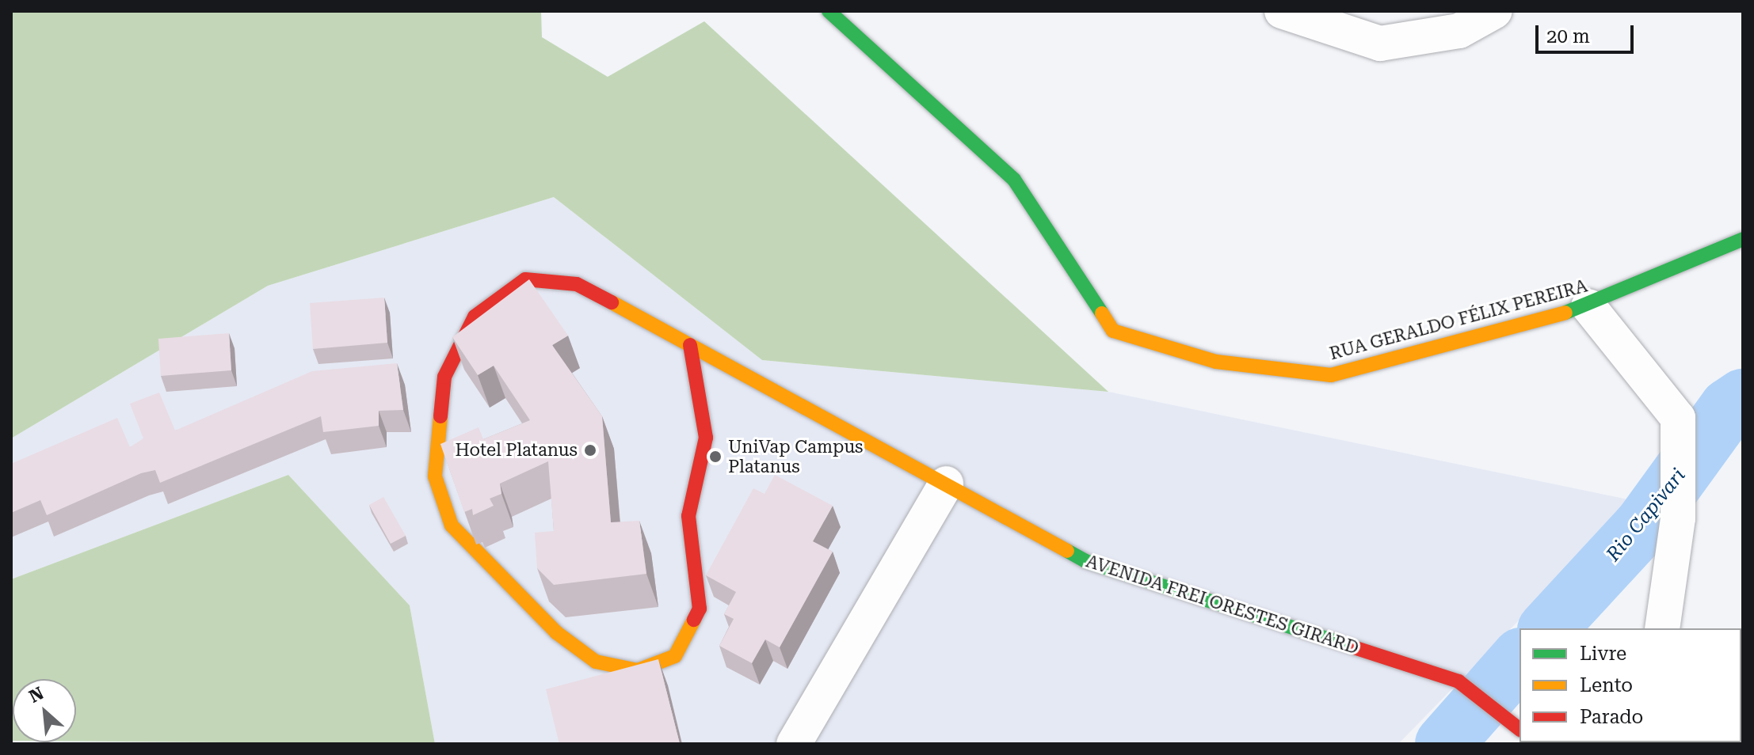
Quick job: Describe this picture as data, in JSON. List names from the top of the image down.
{
  "streets": {
    "street": ["RUA GERALDO FÉLIX PEREIRA", "AVENIDA FREI ORESTES GIRARD"]
  },
  "water": ["Rio Capivari"],
  "places": ["Hotel Platanus", "UniVap Campus Platanus"],
  "legend": ["Livre", "Lento", "Parado"],
  "scale_bar": "20 m",
  "north": "top left"
}
